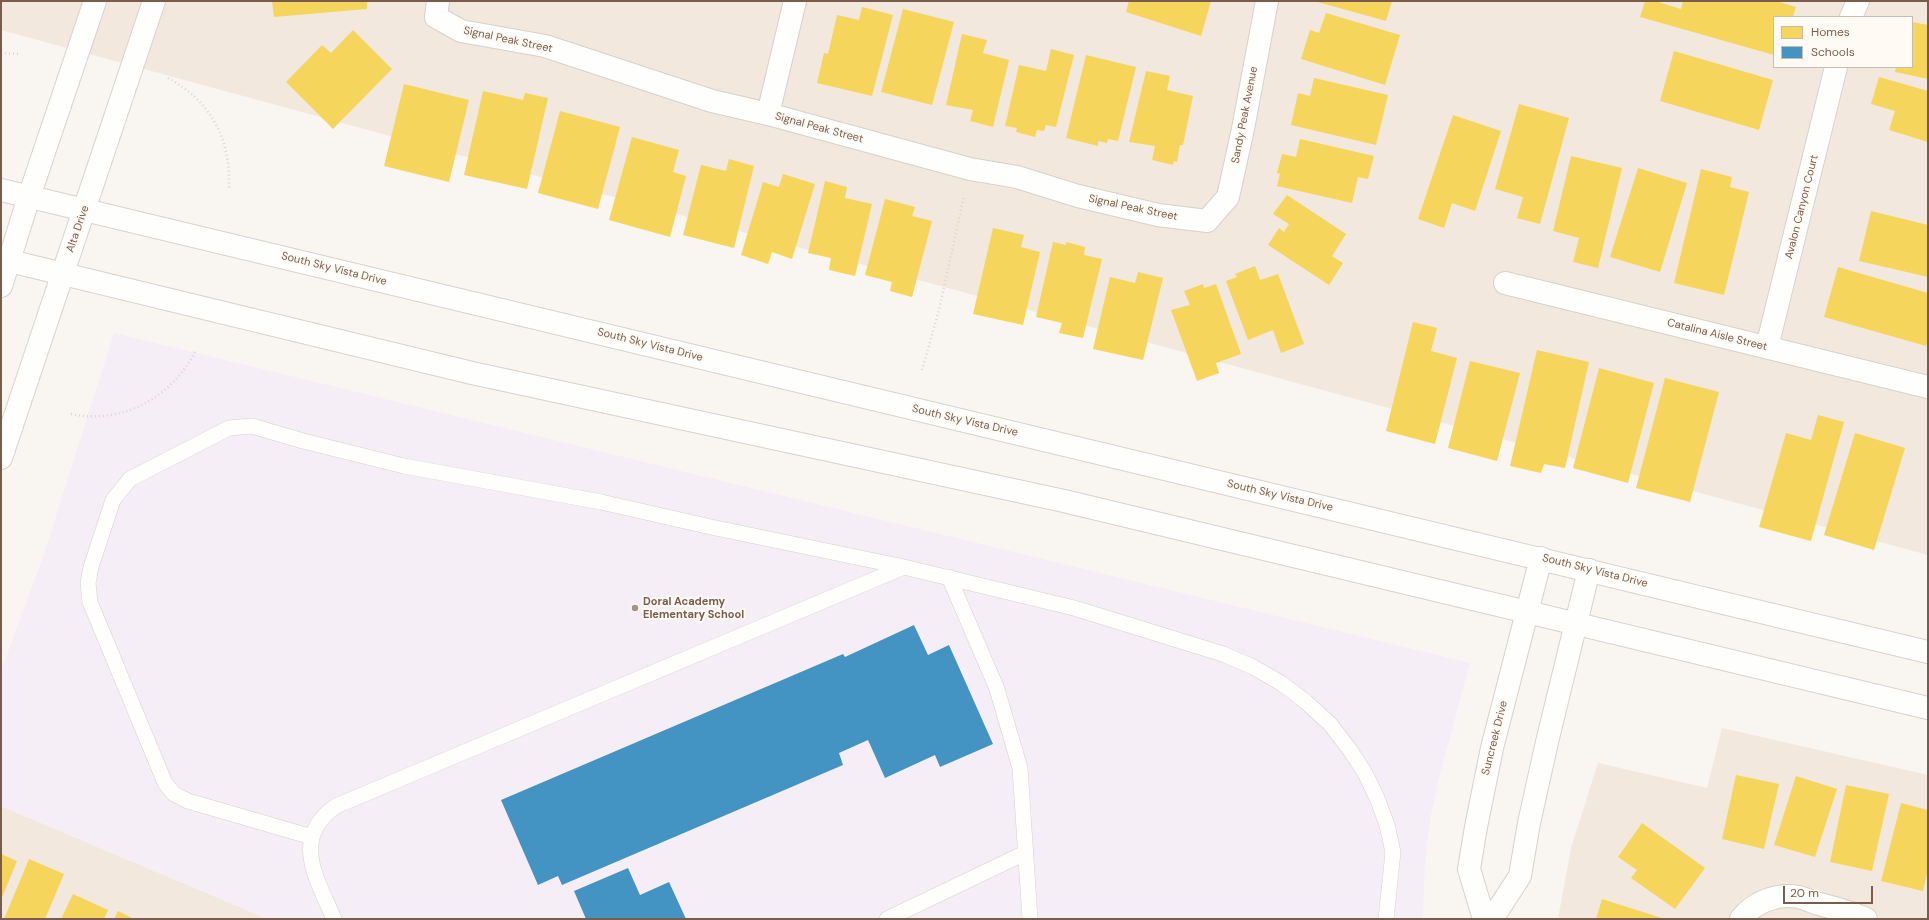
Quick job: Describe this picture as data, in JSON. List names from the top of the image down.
{
  "streets": {
    "main road": [
      "Signal Peak Street",
      "Sandy Peak Avenue",
      "Avalon Canyon Court",
      "Alta Drive",
      "South Sky Vista Drive",
      "Catalina Aisle Street",
      "Suncreek Drive"
    ]
  },
  "crossings": [
    ["Signal Peak Street", "Sandy Peak Avenue"],
    ["Avalon Canyon Court", "Catalina Aisle Street"],
    ["Alta Drive", "South Sky Vista Drive"],
    ["South Sky Vista Drive", "Suncreek Drive"]
  ],
  "places": ["Doral Academy Elementary School"],
  "legend": ["Homes", "Schools"],
  "scale_bar": "20 m"
}
